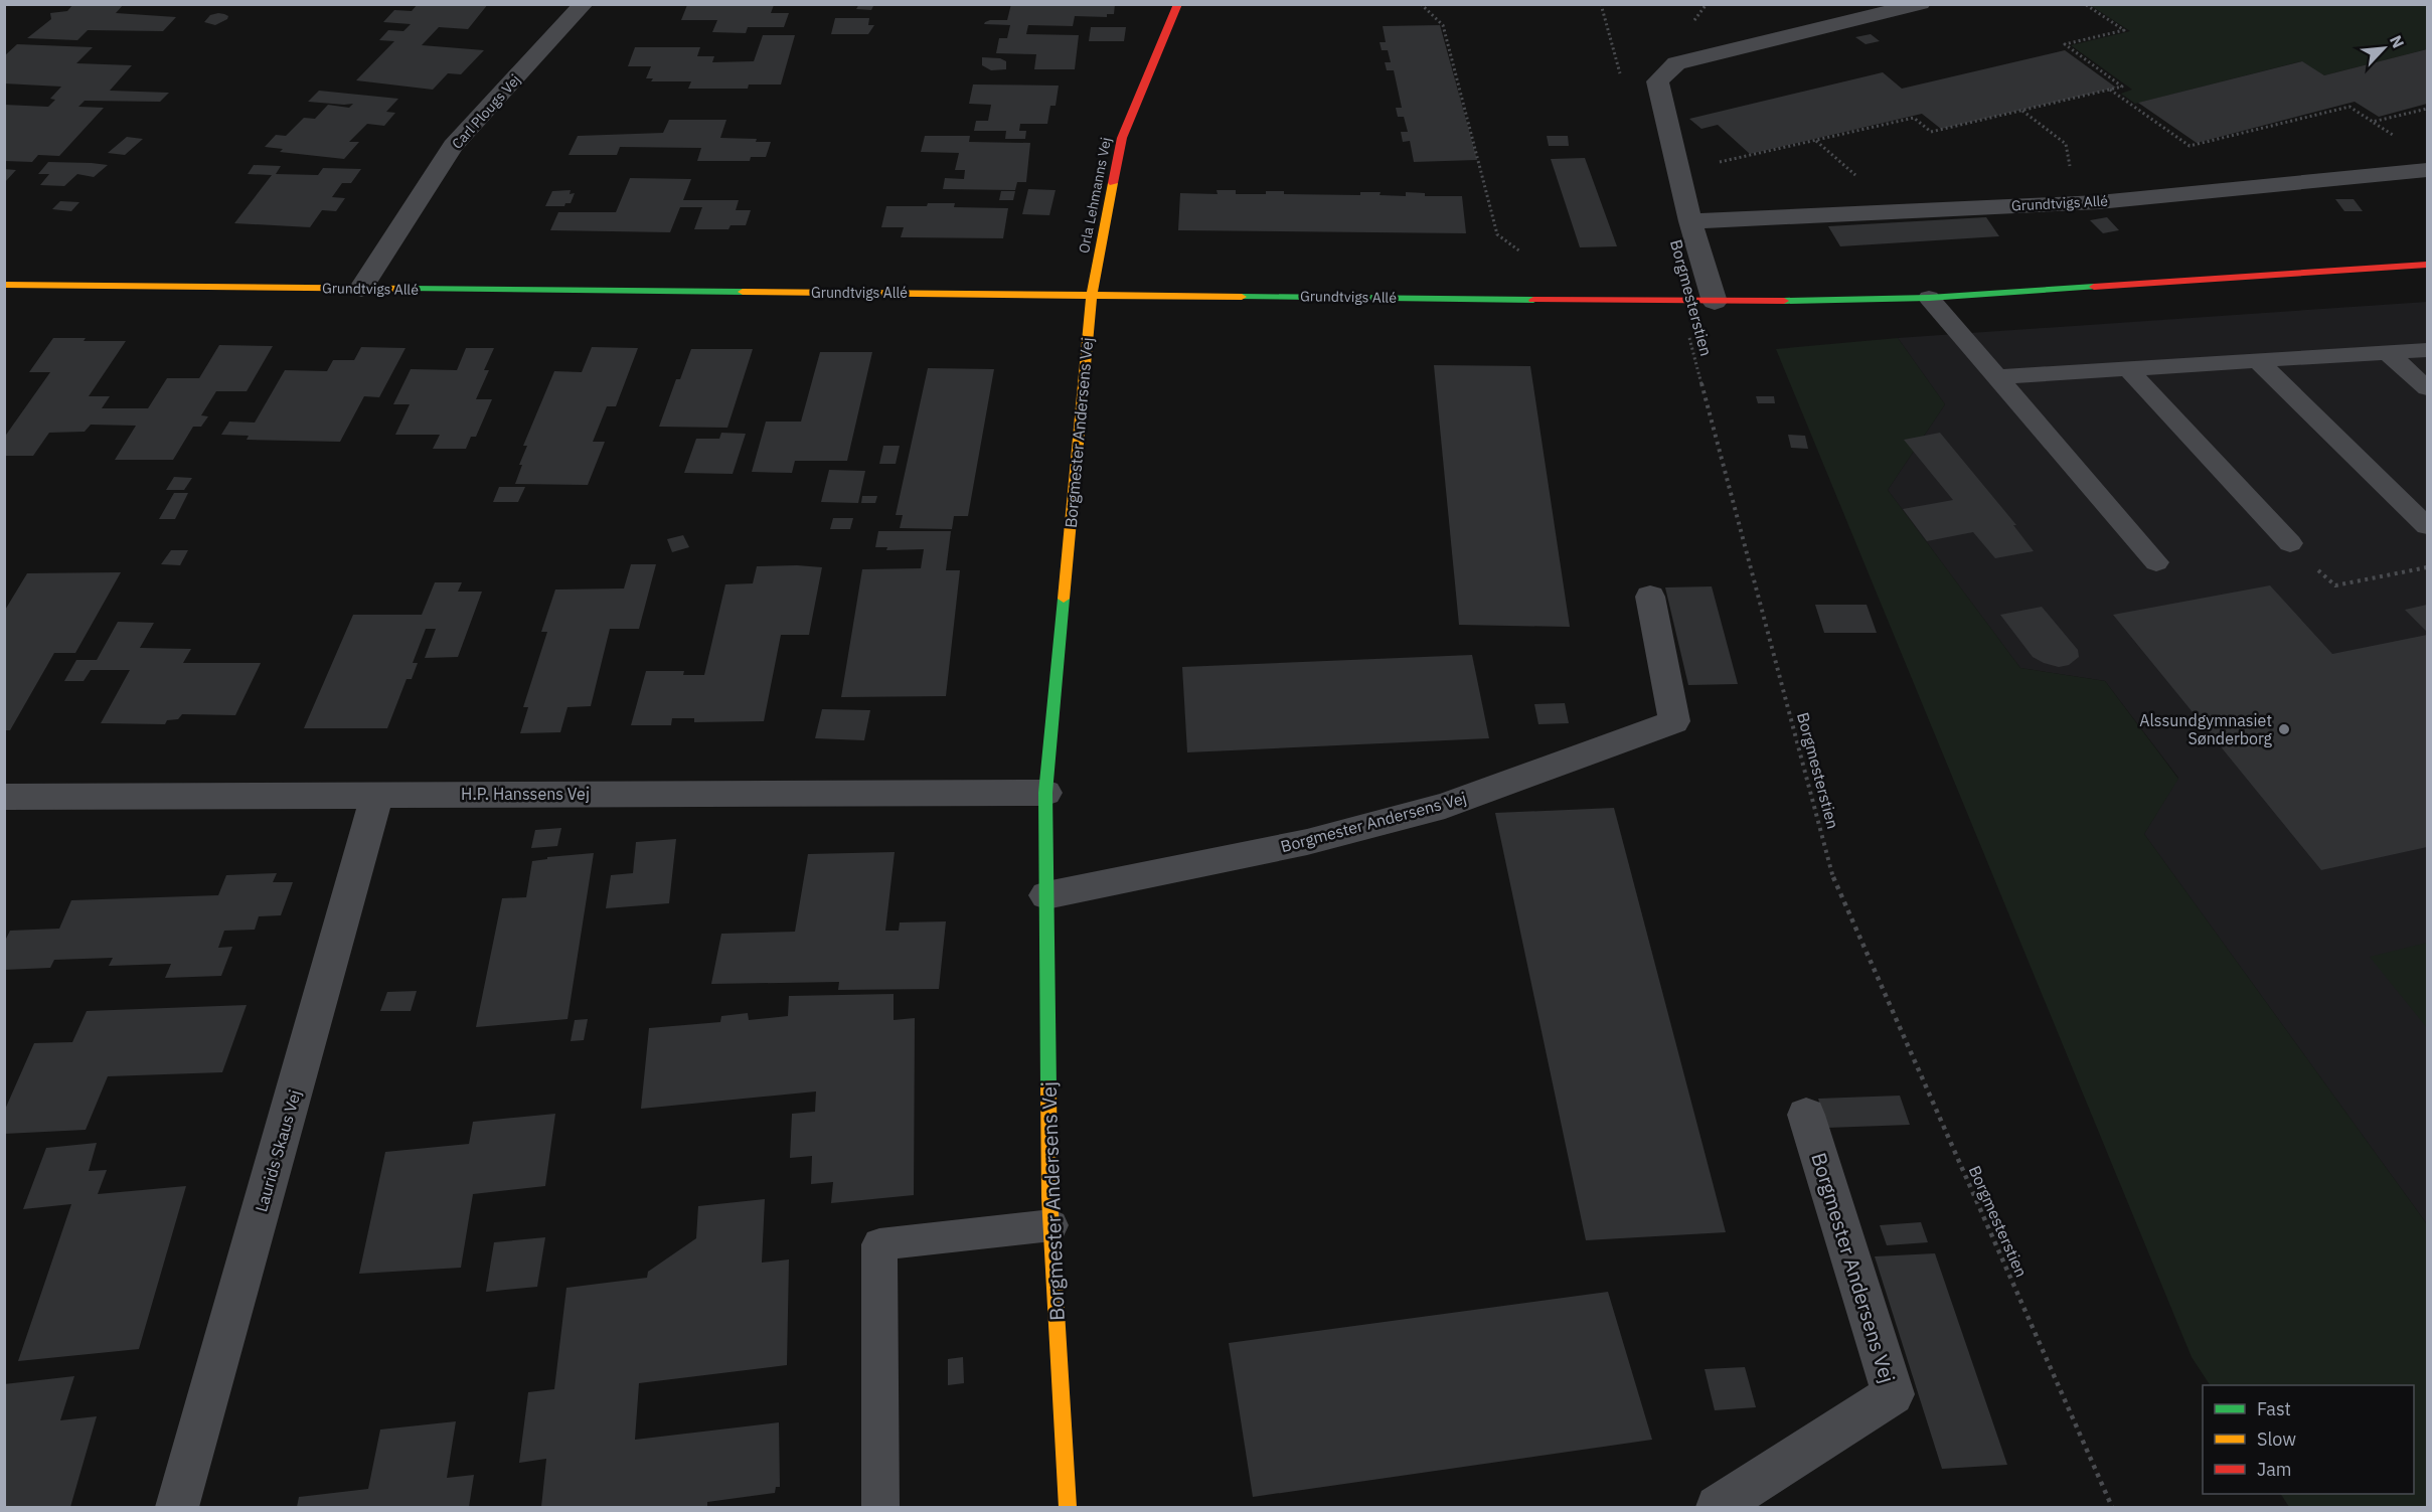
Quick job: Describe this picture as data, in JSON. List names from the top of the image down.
{
  "streets": {
    "street": [
      "Carl Plougs Vej",
      "Orla Lehmanns Vej",
      "Grundtvigs Allé",
      "Borgmester Andersens Vej",
      "H.P. Hanssens Vej",
      "Laurids Skaus Vej"
    ],
    "path": ["Borgmesterstien"]
  },
  "crossings": [
    ["Carl Plougs Vej", "Grundtvigs Allé"],
    ["Orla Lehmanns Vej", "Grundtvigs Allé"],
    ["Orla Lehmanns Vej", "Borgmester Andersens Vej"],
    ["Grundtvigs Allé", "Borgmesterstien"],
    ["Grundtvigs Allé", "Borgmester Andersens Vej"],
    ["Borgmester Andersens Vej", "H.P. Hanssens Vej"],
    ["H.P. Hanssens Vej", "Laurids Skaus Vej"]
  ],
  "places": ["Alssundgymnasiet Sønderborg"],
  "legend": ["Fast", "Slow", "Jam"],
  "north": "top right"
}
